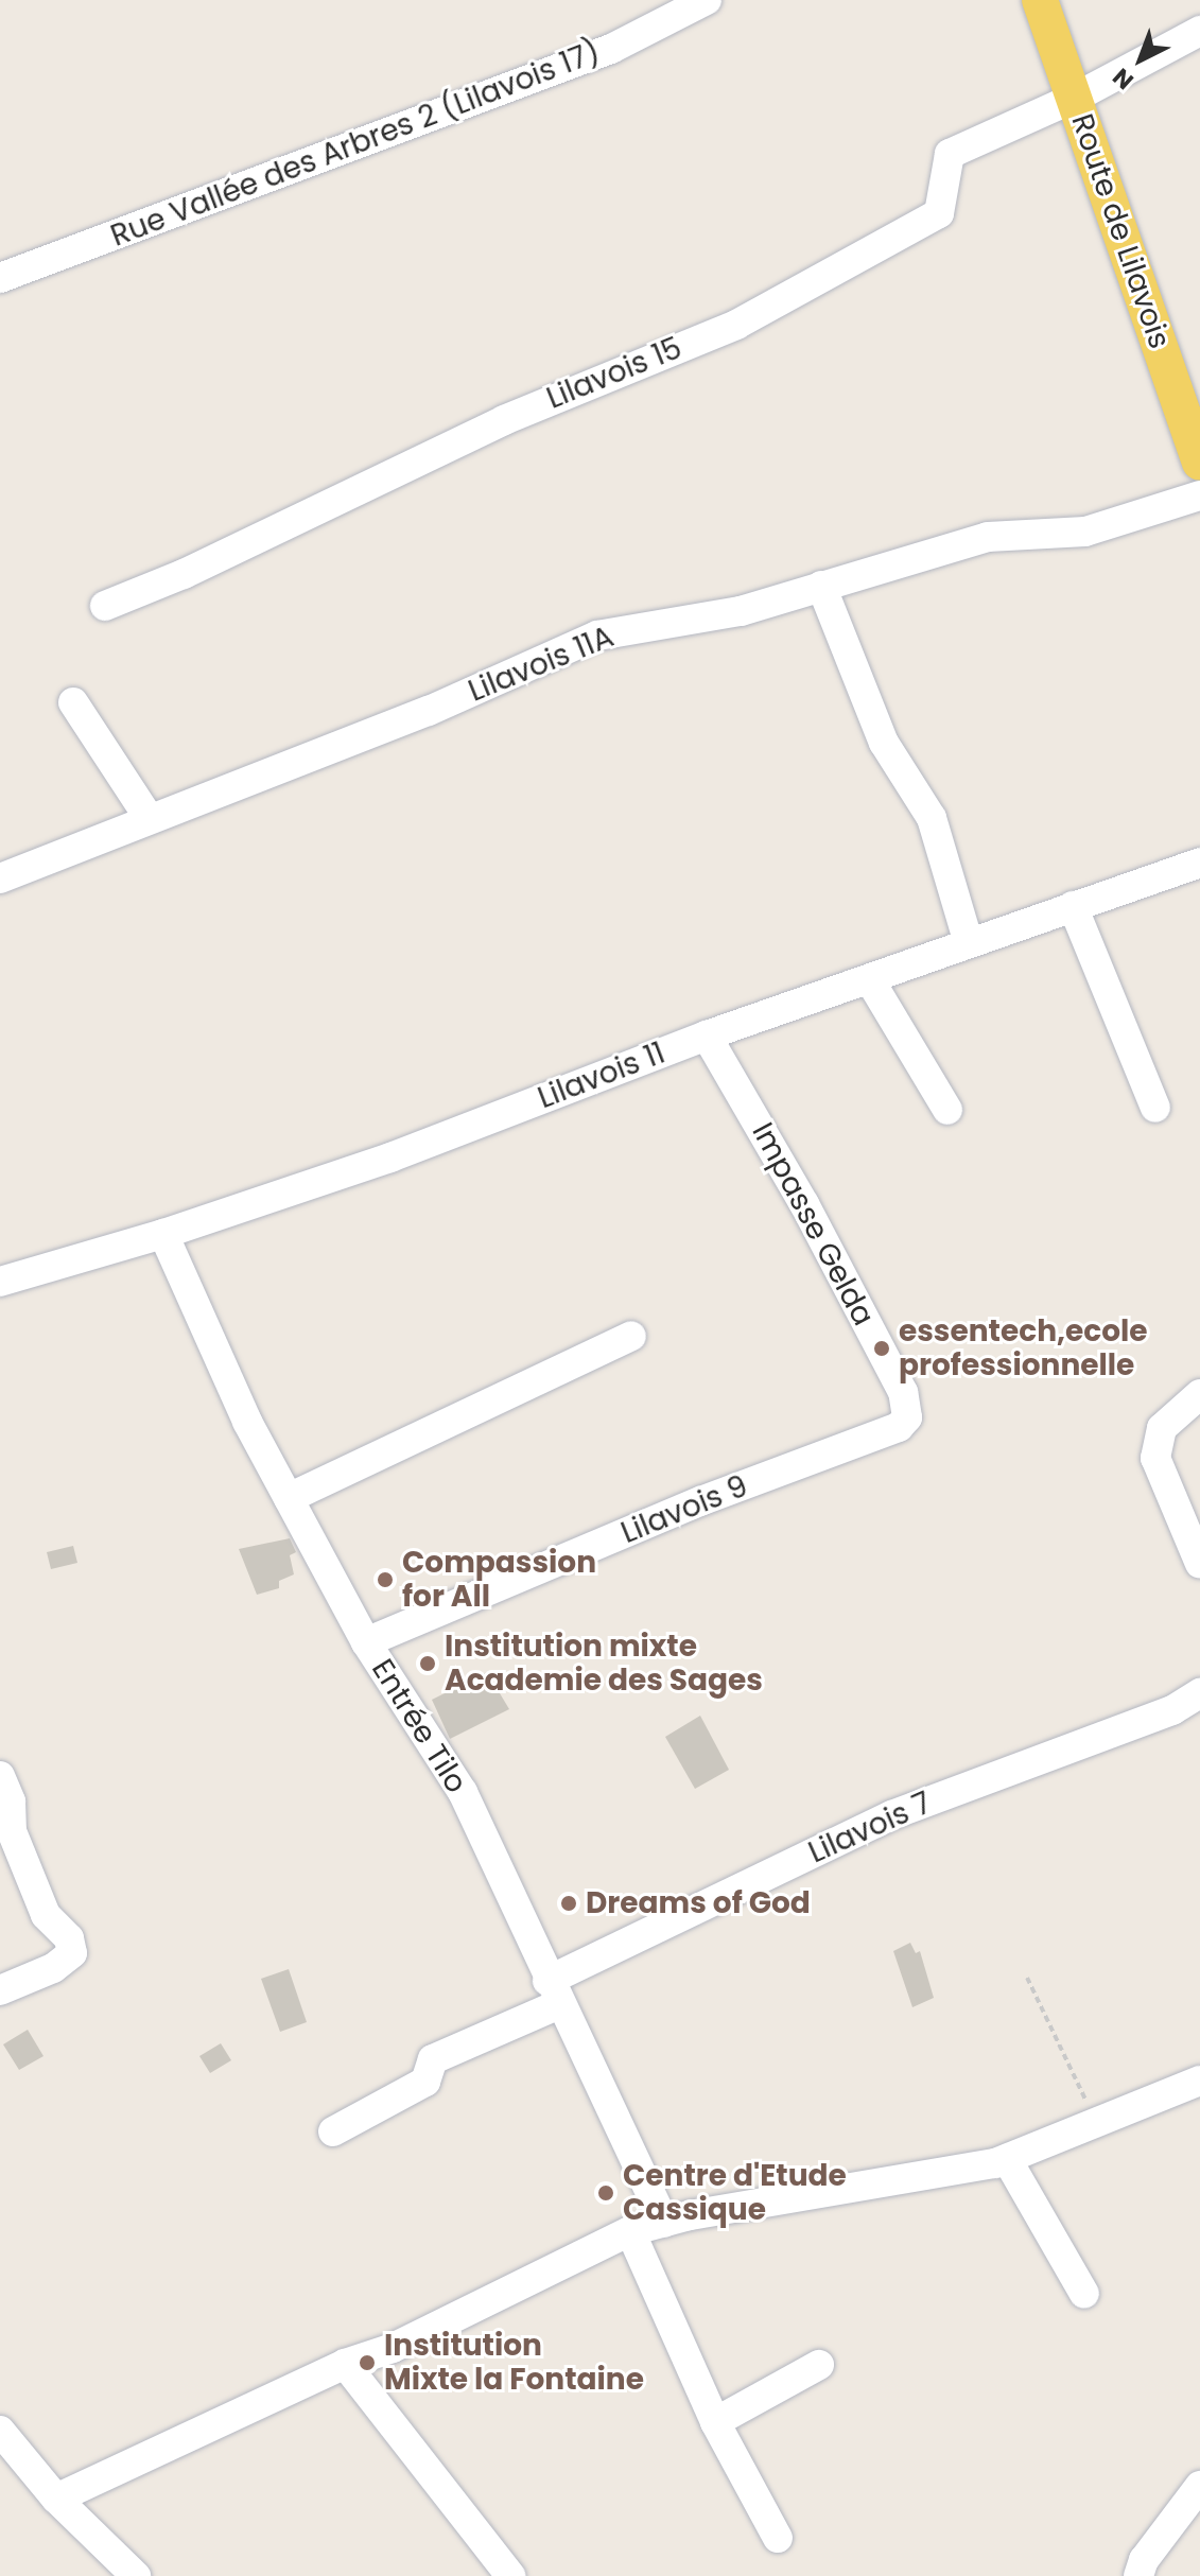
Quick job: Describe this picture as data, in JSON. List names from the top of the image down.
{
  "streets": {
    "main road": ["Route de Lilavois"],
    "street": [
      "Rue Vallée des Arbres 2 (Lilavois 17)",
      "Lilavois 15",
      "Lilavois 11A",
      "Lilavois 11",
      "Impasse Gelda",
      "Lilavois 9",
      "Entrée Tilo",
      "Lilavois 7"
    ]
  },
  "crossings": [
    ["Route de Lilavois", "Lilavois 15"],
    ["Lilavois 11", "Impasse Gelda"],
    ["Lilavois 11", "Entrée Tilo"],
    ["Impasse Gelda", "Lilavois 9"],
    ["Lilavois 9", "Entrée Tilo"],
    ["Entrée Tilo", "Lilavois 7"]
  ],
  "places": [
    "essentech,ecole professionnelle",
    "Compassion for All",
    "Institution mixte Academie des Sages",
    "Dreams of God",
    "Centre d'Etude Cassique",
    "Institution Mixte la Fontaine"
  ],
  "north": "bottom left"
}
